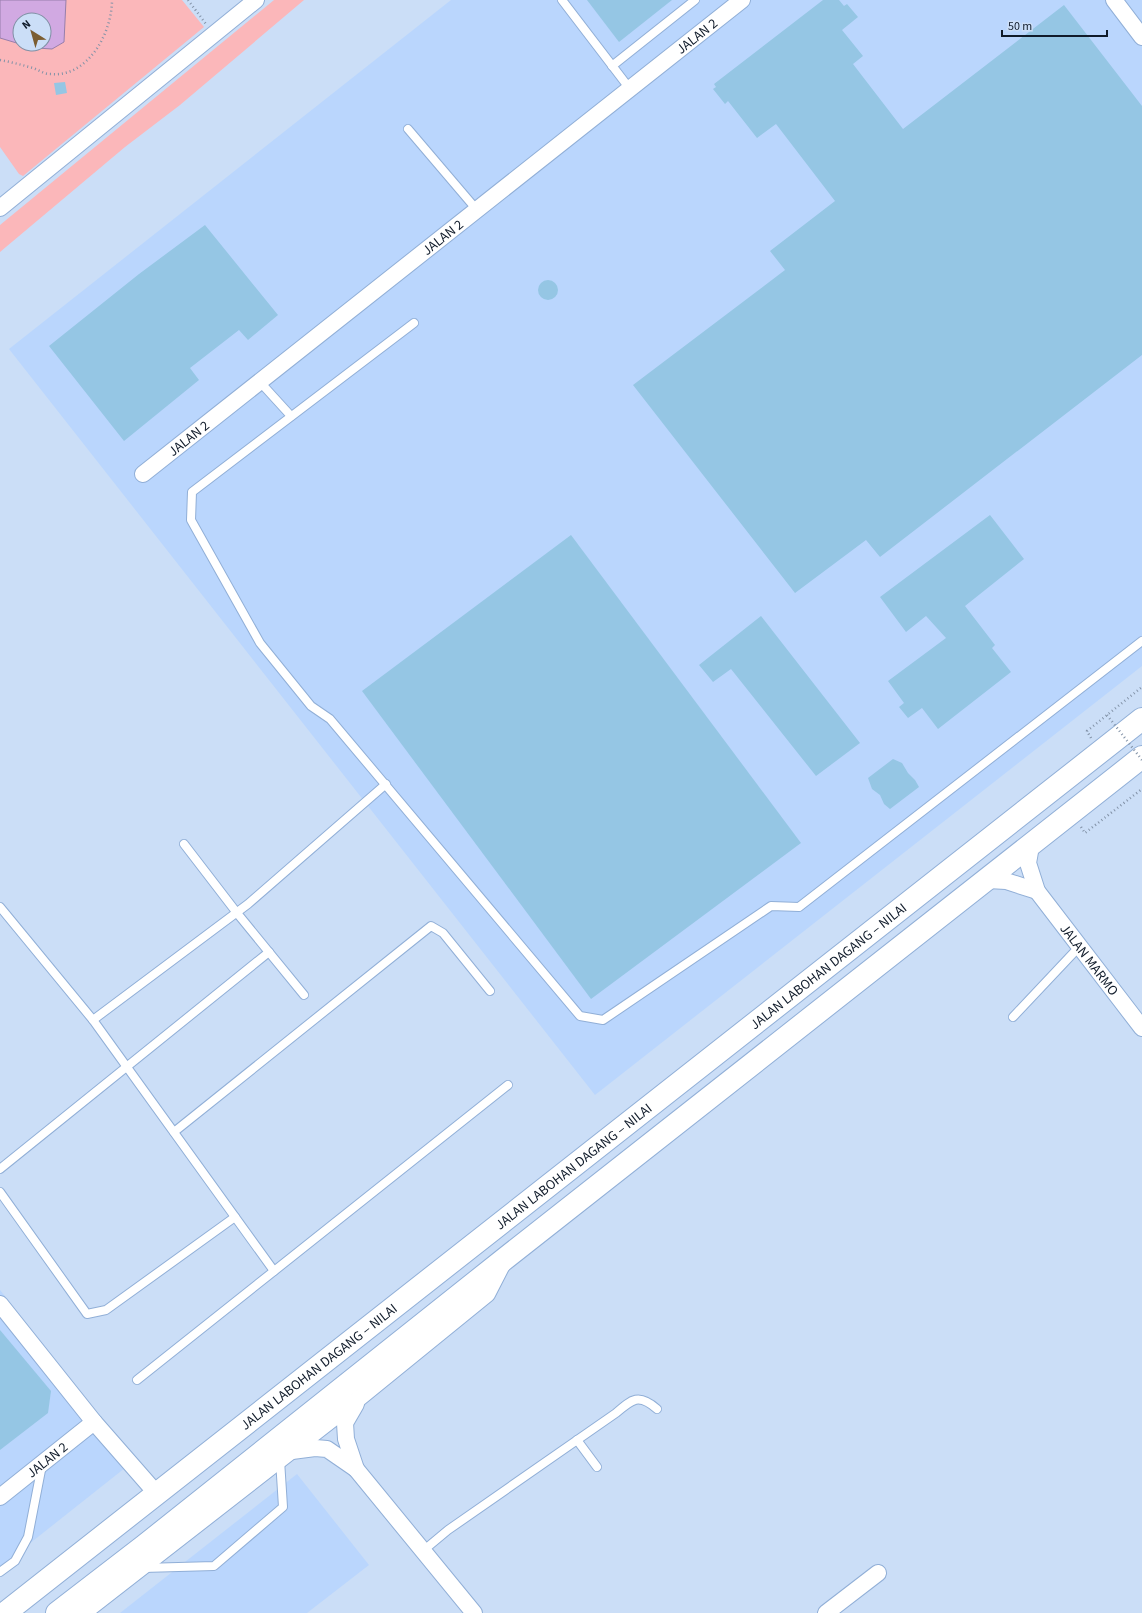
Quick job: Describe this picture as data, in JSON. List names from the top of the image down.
{
  "streets": {
    "main road": ["JALAN LABOHAN DAGANG ‒ NILAI"],
    "street": ["JALAN 2", "JALAN MARMO"]
  },
  "scale_bar": "50 m",
  "north": "top left"
}
